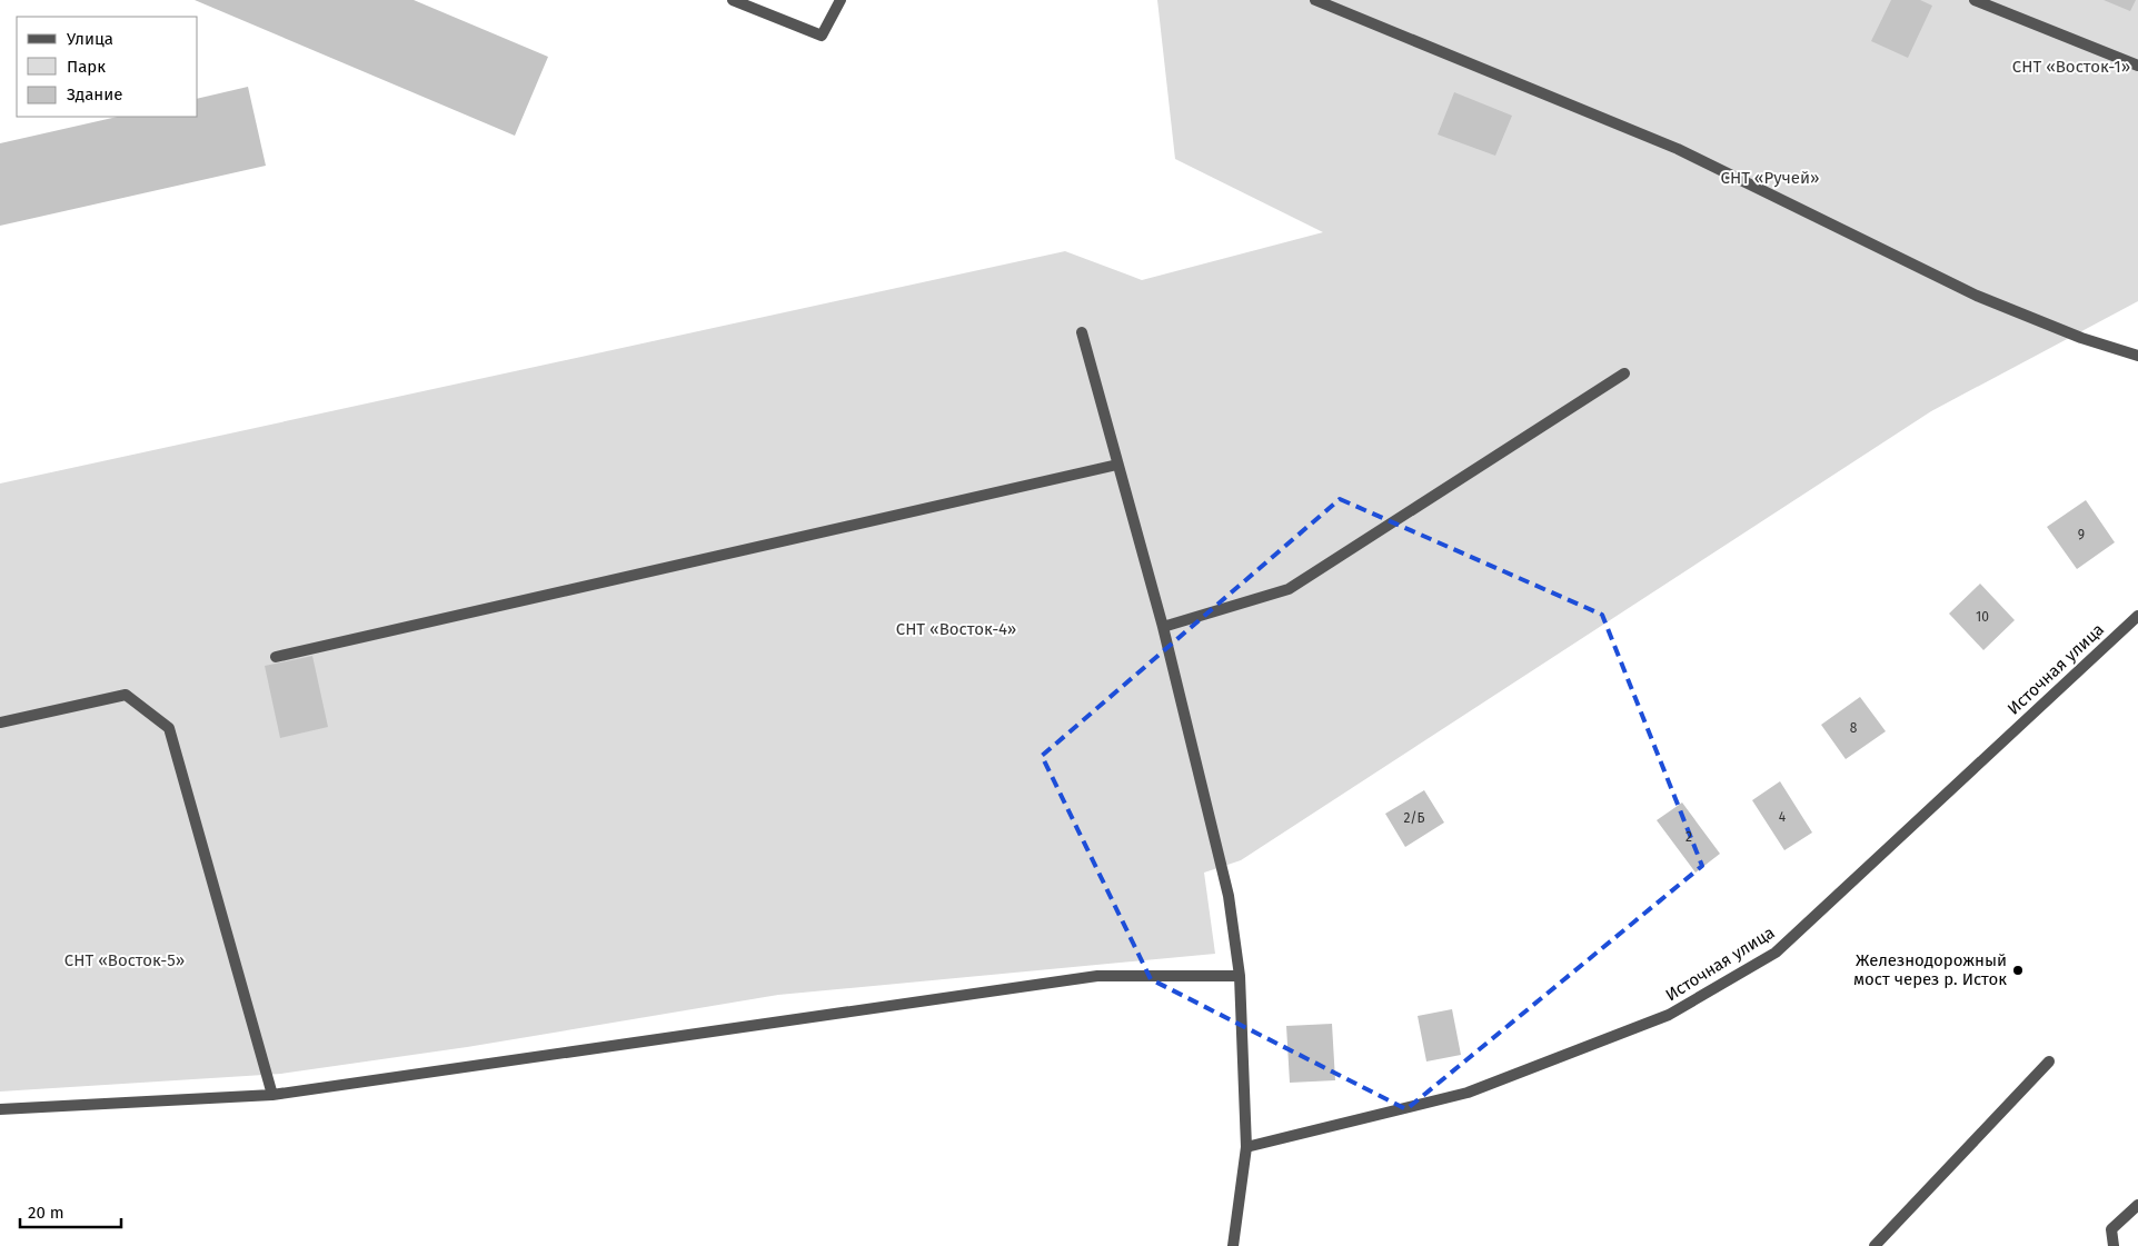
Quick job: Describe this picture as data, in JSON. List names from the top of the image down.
{
  "streets": {
    "street": ["Источная улица"]
  },
  "parks": [
    "СНТ «Восток-1»",
    "СНТ «Ручей»",
    "СНТ «Восток-4»",
    "СНТ «Восток-5»"
  ],
  "places": ["Железнодорожный мост через р. Исток"],
  "house_numbers": [
    "9",
    "10",
    "8",
    "4",
    "2/Б",
    "2"
  ],
  "legend": ["Улица", "Парк", "Здание"],
  "scale_bar": "20 m"
}
